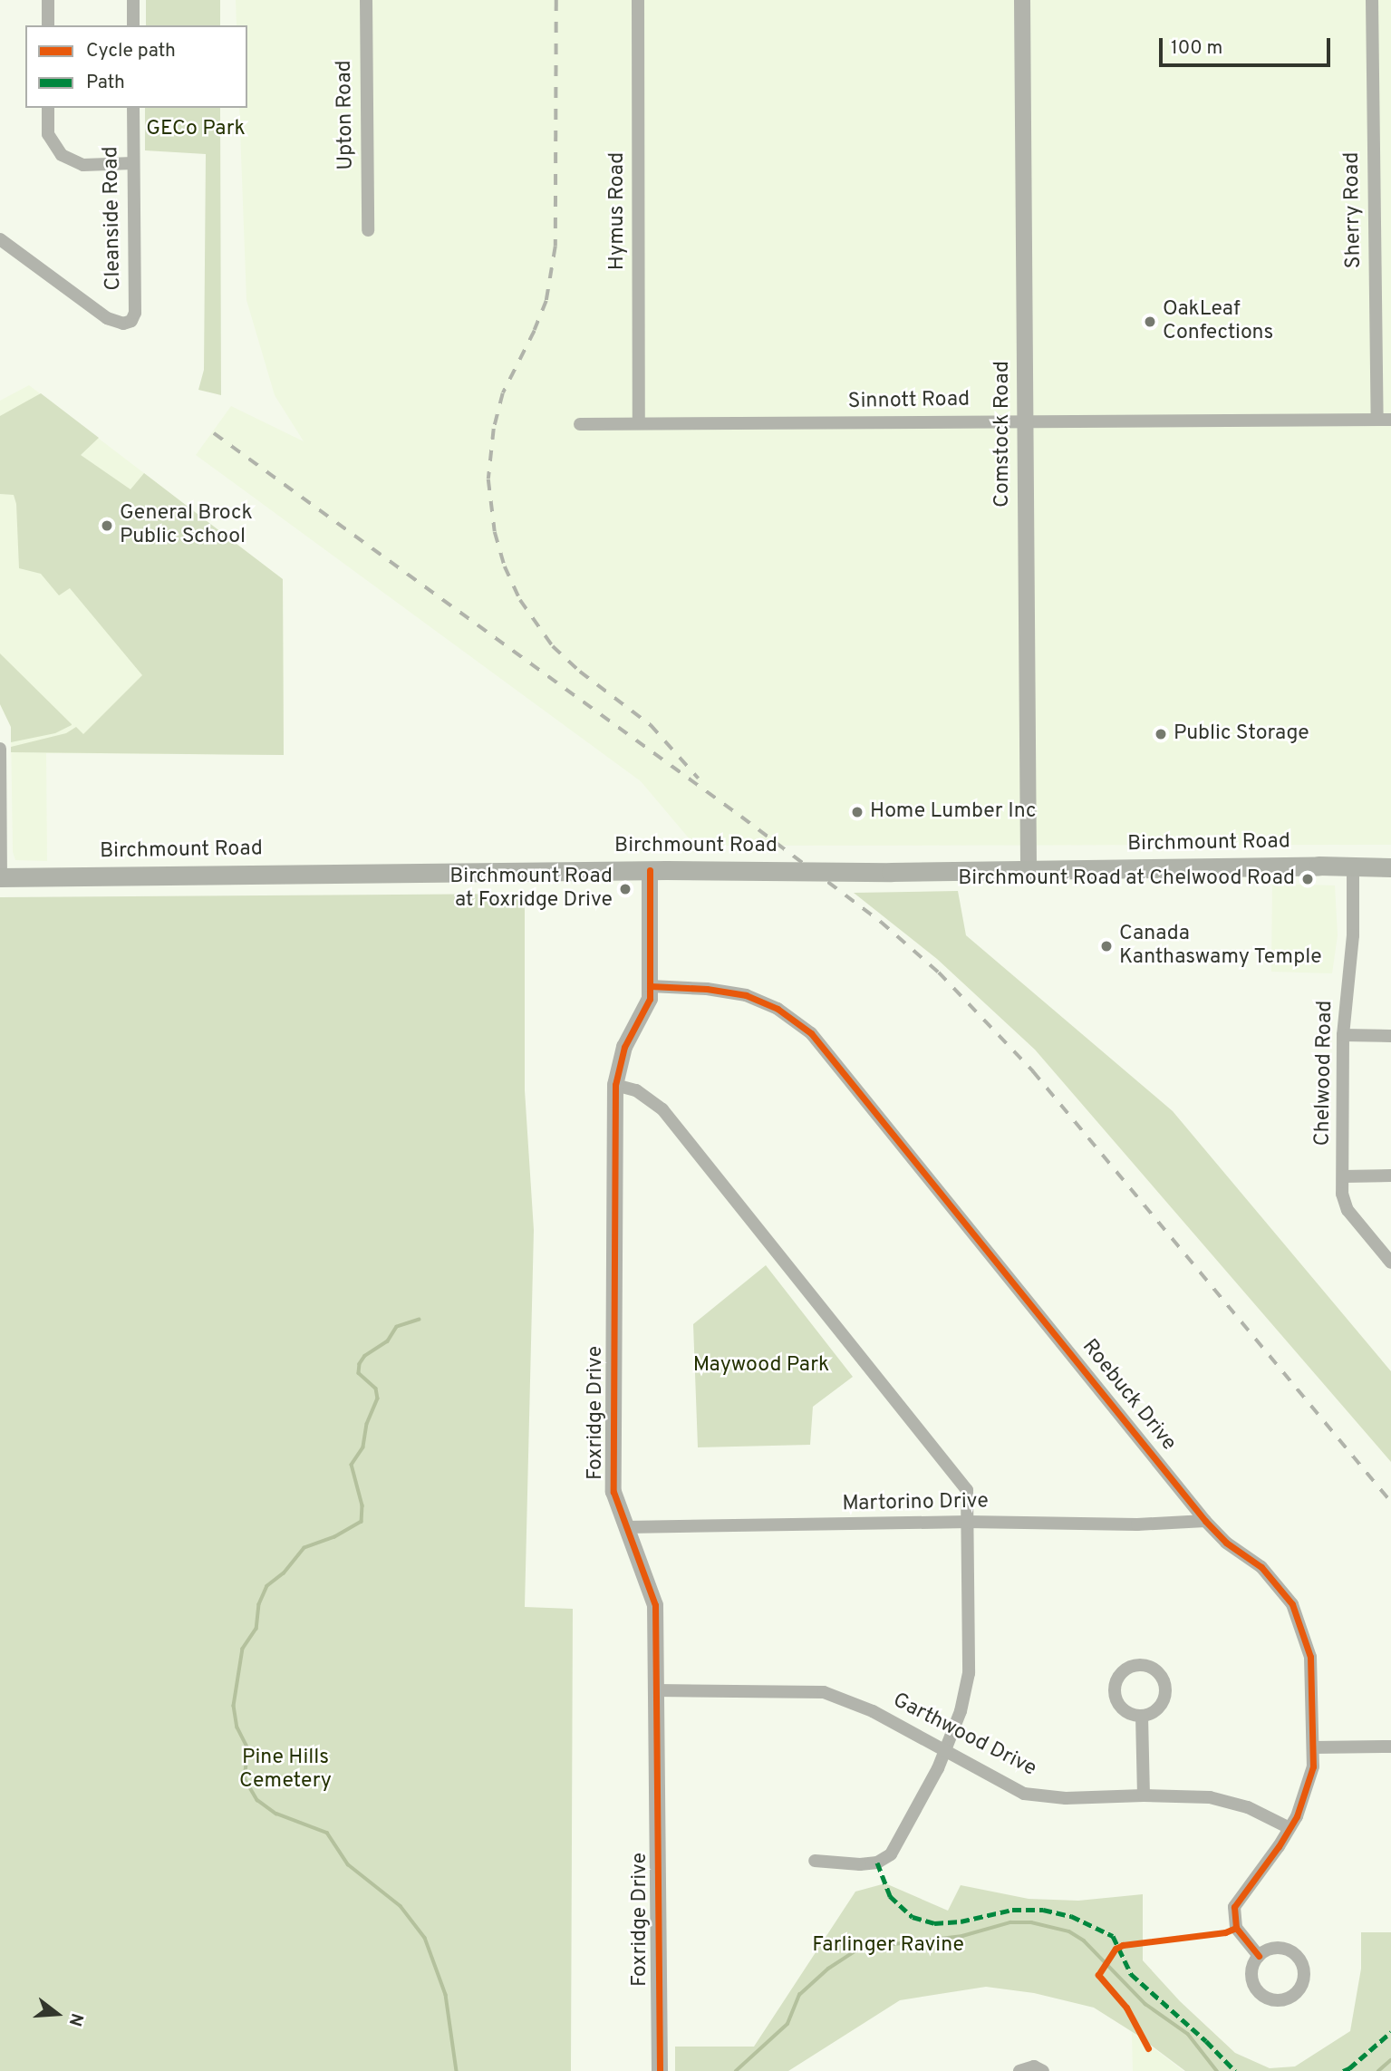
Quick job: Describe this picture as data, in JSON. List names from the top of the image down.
{
  "streets": {
    "main road": ["Birchmount Road"],
    "street": [
      "Upton Road",
      "Sherry Road",
      "Hymus Road",
      "Cleanside Road",
      "Sinnott Road",
      "Comstock Road",
      "Chelwood Road",
      "Roebuck Drive",
      "Foxridge Drive",
      "Martorino Drive",
      "Garthwood Drive"
    ]
  },
  "crossings": [
    ["Sherry Road", "Sinnott Road"],
    ["Hymus Road", "Sinnott Road"],
    ["Sinnott Road", "Comstock Road"],
    ["Comstock Road", "Birchmount Road"],
    ["Birchmount Road", "Chelwood Road"],
    ["Birchmount Road", "Foxridge Drive"],
    ["Roebuck Drive", "Foxridge Drive"],
    ["Roebuck Drive", "Martorino Drive"],
    ["Roebuck Drive", "Garthwood Drive"],
    ["Foxridge Drive", "Martorino Drive"],
    ["Foxridge Drive", "Garthwood Drive"]
  ],
  "parks": [
    "GECo Park",
    "Maywood Park",
    "Pine Hills Cemetery",
    "Farlinger Ravine"
  ],
  "places": [
    "OakLeaf Confections",
    "General Brock Public School",
    "Public Storage",
    "Home Lumber Inc",
    "Birchmount Road at Chelwood Road",
    "Birchmount Road at Foxridge Drive",
    "Canada Kanthaswamy Temple"
  ],
  "legend": ["Cycle path", "Path"],
  "scale_bar": "100 m",
  "north": "right"
}
